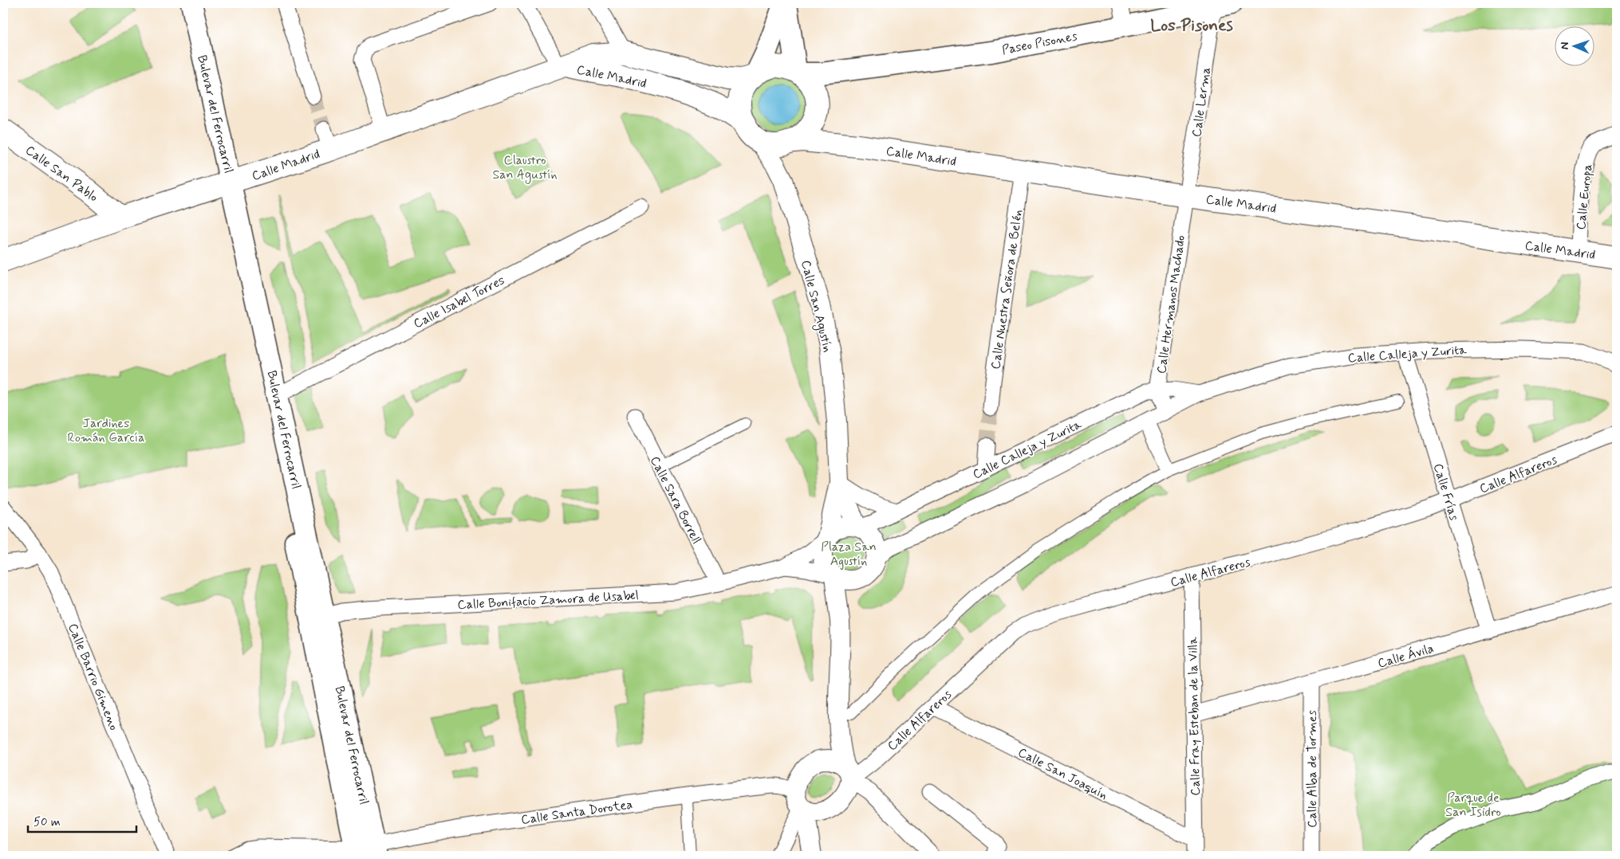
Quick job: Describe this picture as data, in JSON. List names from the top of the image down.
{
  "streets": {
    "main road": [
      "Paseo Pisones",
      "Calle Madrid",
      "Bulevar del Ferrocarril",
      "Calle San Pablo"
    ],
    "street": [
      "Calle Lerma",
      "Calle Europa",
      "Calle Nuestra Señora de Belén",
      "Calle Isabel Torres",
      "Calle Hermanos Machado",
      "Calle San Agustín",
      "Calle Calleja y Zurita",
      "Calle Alfareros",
      "Calle Frías",
      "Calle Sara Borrell",
      "Calle Bonifacio Zamora de Usabel",
      "Calle Ávila",
      "Calle Barrio Gimeno",
      "Calle Fray Esteban de la Villa",
      "Calle Alba de Tormes",
      "Calle San Joaquín",
      "Calle Santa Dorotea"
    ]
  },
  "crossings": [
    ["Paseo Pisones", "Calle Madrid"],
    ["Paseo Pisones", "Calle Lerma"],
    ["Paseo Pisones", "Calle San Agustín"],
    ["Calle Madrid", "Calle Lerma"],
    ["Calle Madrid", "Bulevar del Ferrocarril"],
    ["Calle Madrid", "Calle San Pablo"],
    ["Calle Madrid", "Calle Europa"],
    ["Calle Madrid", "Calle Nuestra Señora de Belén"],
    ["Calle Madrid", "Calle Hermanos Machado"],
    ["Calle Madrid", "Calle San Agustín"],
    ["Calle Lerma", "Calle Hermanos Machado"],
    ["Bulevar del Ferrocarril", "Calle Isabel Torres"],
    ["Bulevar del Ferrocarril", "Calle Bonifacio Zamora de Usabel"],
    ["Bulevar del Ferrocarril", "Calle Santa Dorotea"],
    ["Calle Hermanos Machado", "Calle Calleja y Zurita"],
    ["Calle San Agustín", "Calle Calleja y Zurita"],
    ["Calle San Agustín", "Calle Bonifacio Zamora de Usabel"],
    ["Calle Calleja y Zurita", "Calle Frías"],
    ["Calle Calleja y Zurita", "Calle Bonifacio Zamora de Usabel"],
    ["Calle Alfareros", "Calle Frías"],
    ["Calle Alfareros", "Calle Fray Esteban de la Villa"],
    ["Calle Alfareros", "Calle San Joaquín"],
    ["Calle Alfareros", "Calle Santa Dorotea"],
    ["Calle Frías", "Calle Ávila"],
    ["Calle Sara Borrell", "Calle Bonifacio Zamora de Usabel"],
    ["Calle Ávila", "Calle Fray Esteban de la Villa"],
    ["Calle Ávila", "Calle Alba de Tormes"],
    ["Calle Fray Esteban de la Villa", "Calle San Joaquín"]
  ],
  "districts": ["Los Pisones"],
  "parks": [
    "Claustro San Agustín",
    "Jardines Román García",
    "Plaza San Agustín",
    "Parque de San Isidro"
  ],
  "scale_bar": "50 m",
  "north": "left"
}
